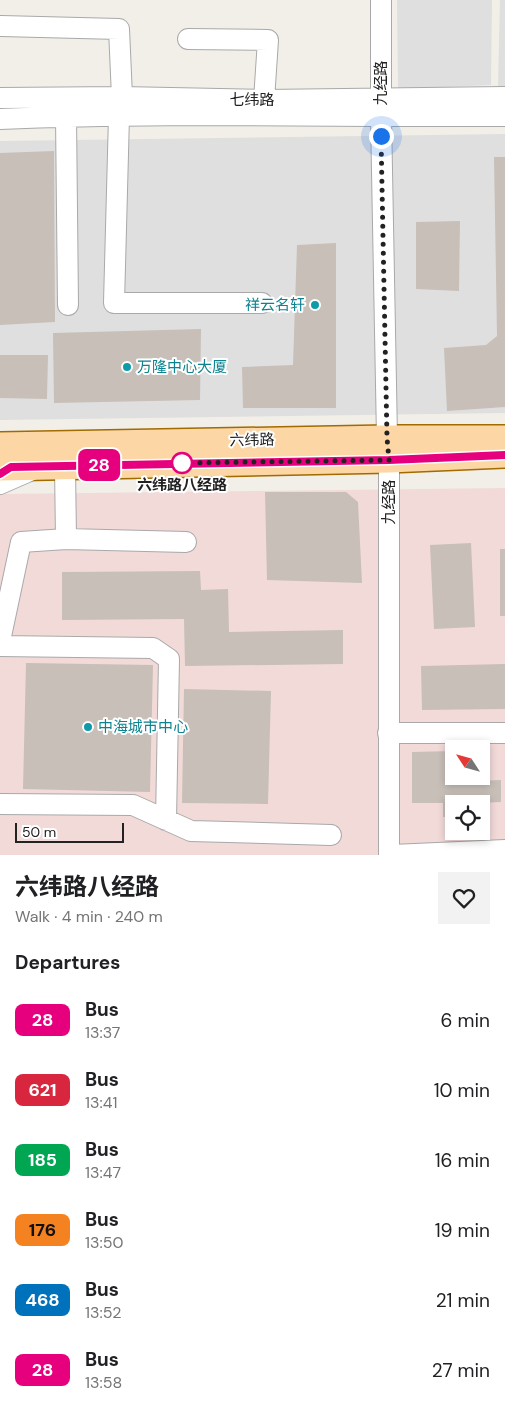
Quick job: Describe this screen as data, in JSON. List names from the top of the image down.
{
  "streets": {
    "main road": ["六纬路"],
    "street": ["九经路", "七纬路"]
  },
  "crossings": [
    ["九经路", "七纬路"],
    ["九经路", "六纬路"]
  ],
  "places": [
    "祥云名轩",
    "万隆中心大厦",
    "六纬路八经路",
    "中海城市中心"
  ],
  "lines": ["bus line 28"],
  "scale_bar": "50 m",
  "north": "top left",
  "page": {
    "on_map": "28",
    "scale": "50 m",
    "heading": [
      ["六纬路八经路", "Walk · 4 min · 240 m"],
      "Departures"
    ],
    "list": [
      {
        "mark": "28",
        "name": "Bus",
        "note": "13:37",
        "value": "6 min"
      },
      {
        "mark": "621",
        "name": "Bus",
        "note": "13:41",
        "value": "10 min"
      },
      {
        "mark": "185",
        "name": "Bus",
        "note": "13:47",
        "value": "16 min"
      },
      {
        "mark": "176",
        "name": "Bus",
        "note": "13:50",
        "value": "19 min"
      },
      {
        "mark": "468",
        "name": "Bus",
        "note": "13:52",
        "value": "21 min"
      },
      {
        "mark": "28",
        "name": "Bus",
        "note": "13:58",
        "value": "27 min"
      }
    ]
  }
}
